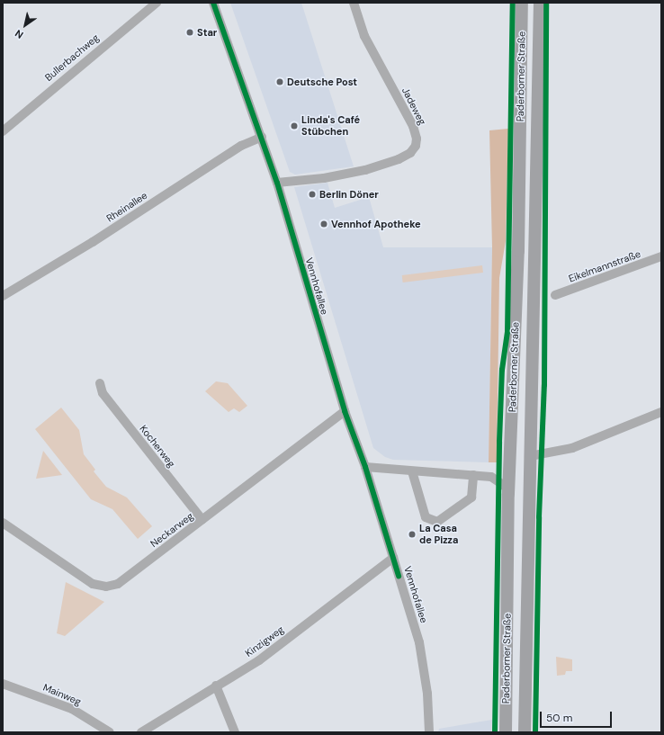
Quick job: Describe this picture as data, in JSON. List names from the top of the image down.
{
  "streets": {
    "main road": ["Paderborner Straße"],
    "street": [
      "Bullerbachweg",
      "Jadeweg",
      "Rheinallee",
      "Eikelmannstraße",
      "Vennhofallee",
      "Kocherweg",
      "Neckarweg",
      "Kinzigweg",
      "Mainweg"
    ]
  },
  "crossings": [
    ["Jadeweg", "Vennhofallee"],
    ["Rheinallee", "Vennhofallee"],
    ["Vennhofallee", "Neckarweg"],
    ["Vennhofallee", "Kinzigweg"],
    ["Kocherweg", "Neckarweg"]
  ],
  "places": [
    "Star",
    "Deutsche Post",
    "Linda's Café Stübchen",
    "Berlin Döner",
    "Vennhof Apotheke",
    "La Casa de Pizza"
  ],
  "scale_bar": "50 m",
  "north": "bottom left"
}
